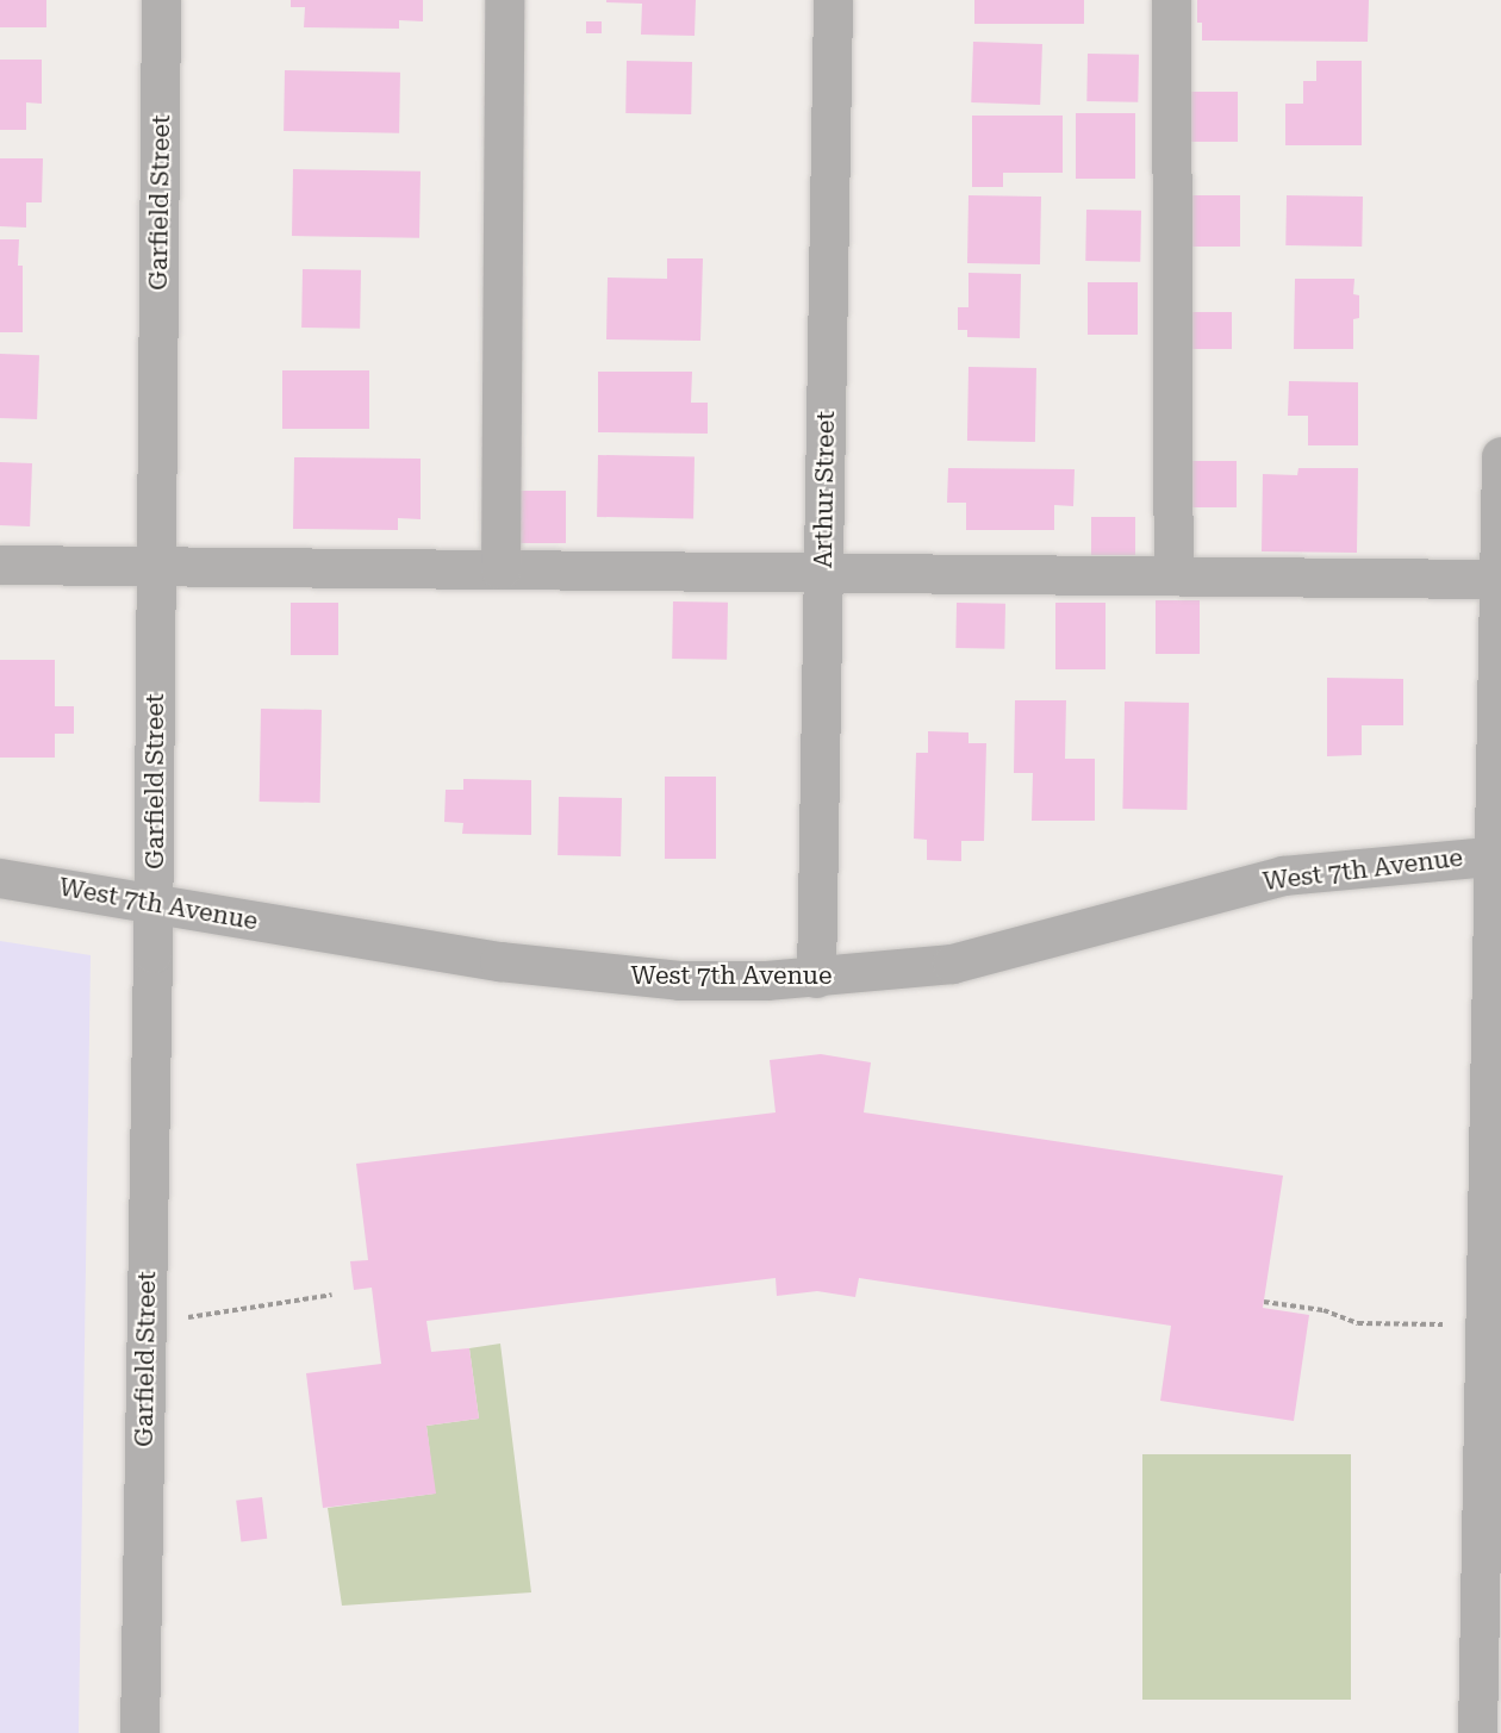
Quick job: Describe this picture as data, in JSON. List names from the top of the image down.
{
  "streets": {
    "street": ["Garfield Street", "Arthur Street", "West 7th Avenue"]
  },
  "crossings": [
    ["Garfield Street", "West 7th Avenue"],
    ["Arthur Street", "West 7th Avenue"]
  ]
}
